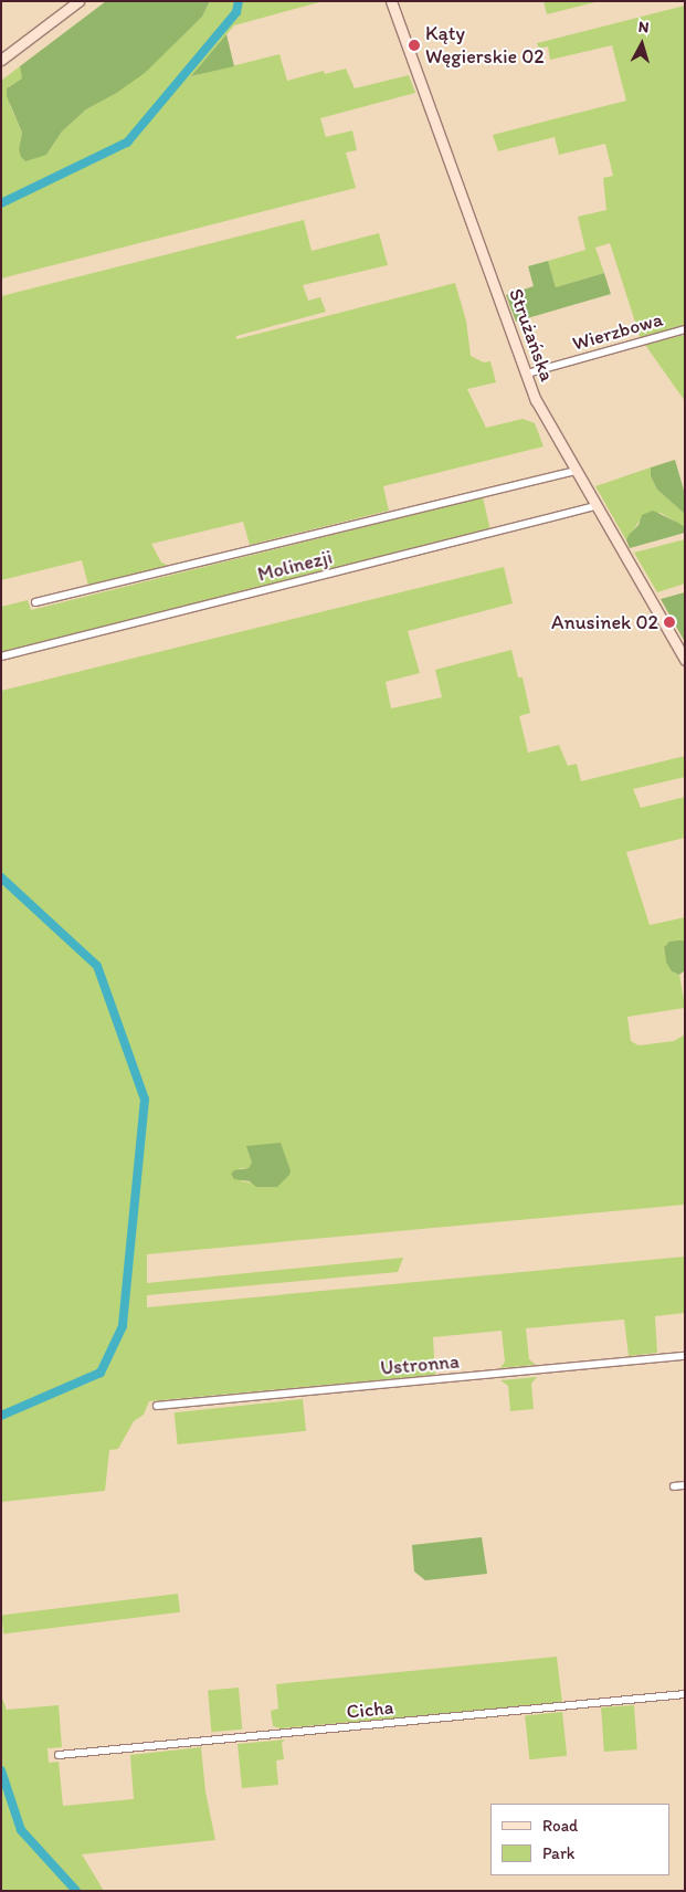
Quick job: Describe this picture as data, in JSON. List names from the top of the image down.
{
  "streets": {
    "main road": ["Strużańska"],
    "street": [
      "Wierzbowa",
      "Molinezji",
      "Ustronna",
      "Cicha"
    ]
  },
  "crossings": [
    ["Wierzbowa", "Strużańska"],
    ["Strużańska", "Molinezji"]
  ],
  "places": ["Kąty Węgierskie 02", "Anusinek 02"],
  "legend": ["Road", "Park"],
  "north": "top"
}
